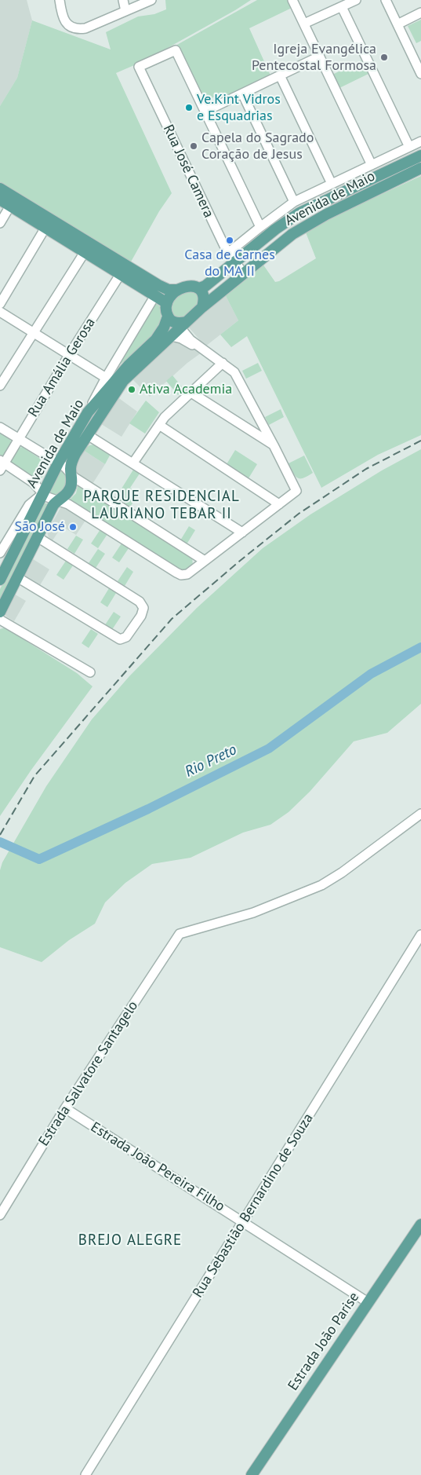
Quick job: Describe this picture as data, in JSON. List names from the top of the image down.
{
  "streets": {
    "main road": ["Avenida de Maio", "Estrada João Parise"],
    "street": [
      "Rua José Camera",
      "Rua Amália Gerosa",
      "Estrada Salvatore Santagelo",
      "Estrada João Pereira Filho",
      "Rua Sebastião Bernardino de Souza"
    ]
  },
  "crossings": [
    ["Rua José Camera", "Avenida de Maio"],
    ["Estrada Salvatore Santagelo", "Estrada João Pereira Filho"],
    ["Estrada João Pereira Filho", "Rua Sebastião Bernardino de Souza"],
    ["Estrada João Pereira Filho", "Estrada João Parise"]
  ],
  "districts": ["PARQUE RESIDENCIAL LAURIANO TEBAR II", "BREJO ALEGRE"],
  "water": ["Rio Preto"],
  "places": [
    "Igreja Evangélica Pentecostal Formosa",
    "Ve.Kint Vidros e Esquadrias",
    "Capela do Sagrado Coração de Jesus",
    "Casa de Carnes do MA II",
    "Ativa Academia",
    "São José"
  ]
}
